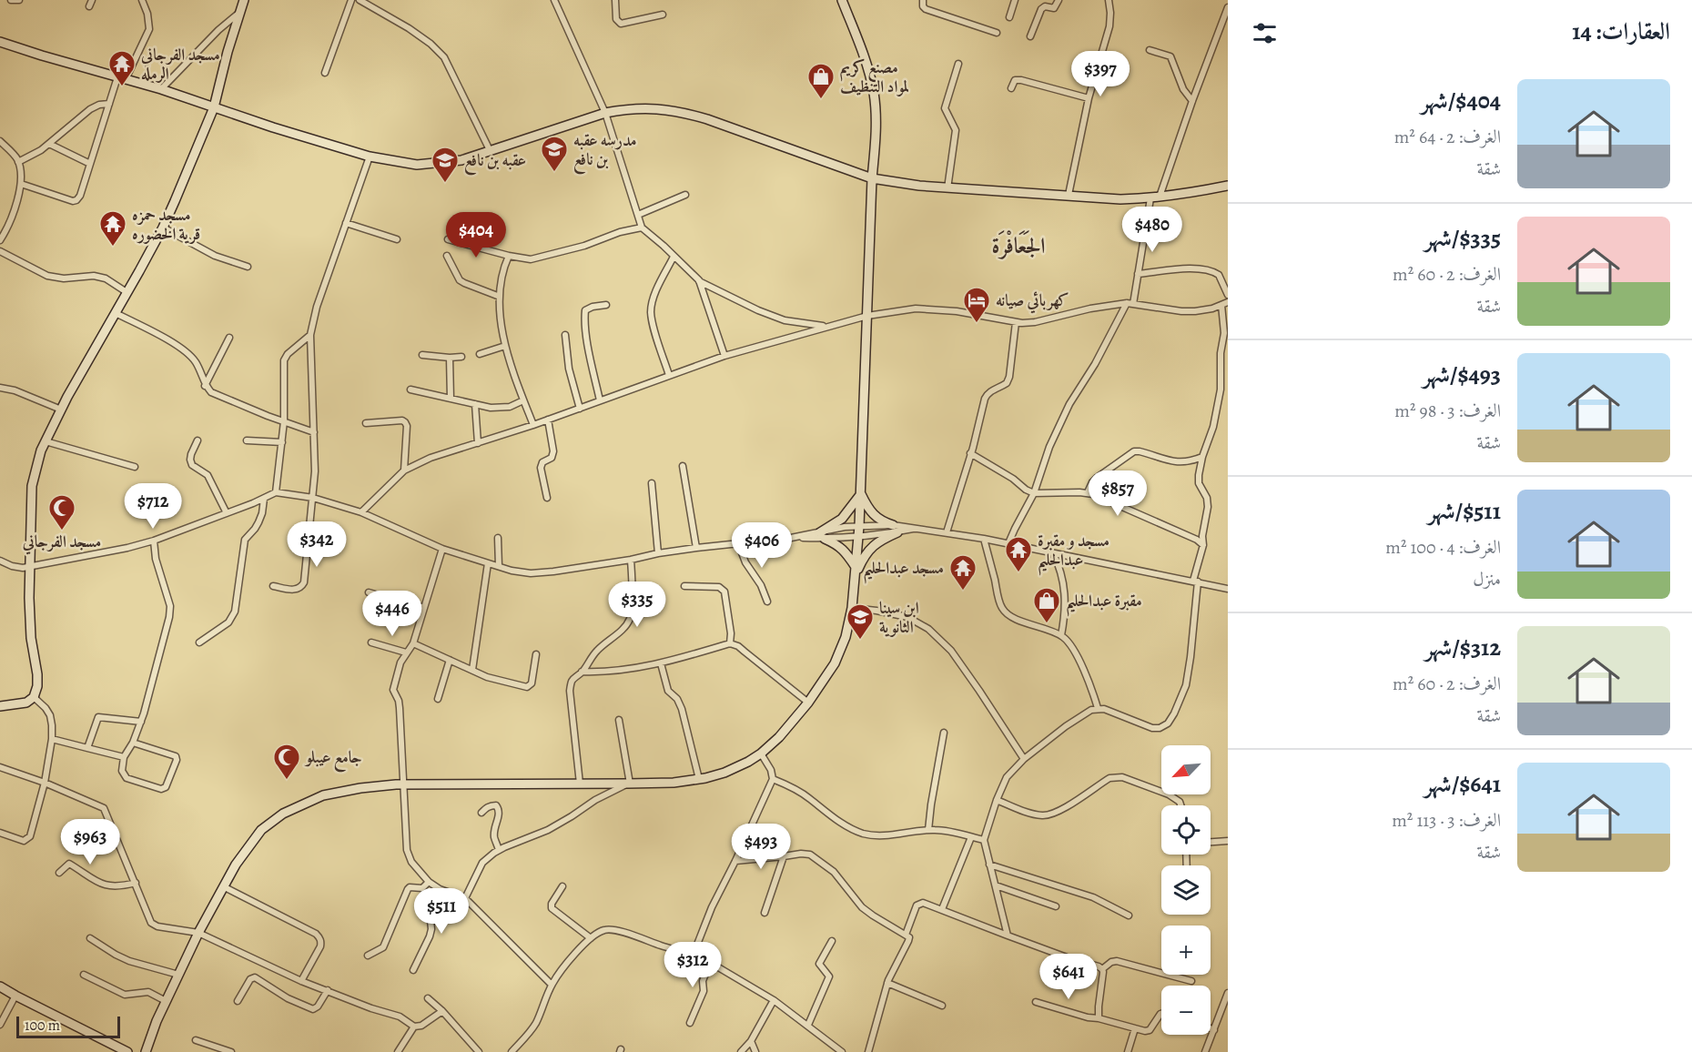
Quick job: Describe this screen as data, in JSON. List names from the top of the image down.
{
  "districts": ["الجَعَافْرَة"],
  "places": {
    "temple": [
      "مسجد الفرجاني الرمله",
      "مسجد حمزه قرية الخضوره",
      "مسجد و مقبرة عبدالحليم",
      "مسجد عبدالحليم"
    ],
    "shop": ["مصنع كريم لمواد التنظيف", "مقبرة عبدالحليم"],
    "school or university": ["مدرسه عقبه بن نافع", "عقبه بن نافع", "ابن سينا الثانوية"],
    "hotel": ["كهربائي صيانه"],
    "mosque": ["مسجد الفرجاني", "جامع عيبلو"]
  },
  "scale_bar": "100 m",
  "north": "bottom left",
  "page": {
    "heading": "العقارات: 14",
    "price": [
      "$397",
      "$480",
      "$404",
      "$857",
      "$712",
      "$342",
      "$406",
      "$335",
      "$446",
      "$963",
      "$493",
      "$511",
      "$312",
      "$641"
    ],
    "list": [
      {
        "name": "$404/شهر",
        "note": "الغرف: 2 · 64 m² · شقة"
      },
      {
        "name": "$335/شهر",
        "note": "الغرف: 2 · 60 m² · شقة"
      },
      {
        "name": "$493/شهر",
        "note": "الغرف: 3 · 98 m² · شقة"
      },
      {
        "name": "$511/شهر",
        "note": "الغرف: 4 · 100 m² · منزل"
      },
      {
        "name": "$312/شهر",
        "note": "الغرف: 2 · 60 m² · شقة"
      },
      {
        "name": "$641/شهر",
        "note": "الغرف: 3 · 113 m² · شقة"
      }
    ],
    "map_buttons": ["+", "−"],
    "scale": "100 m"
  }
}
